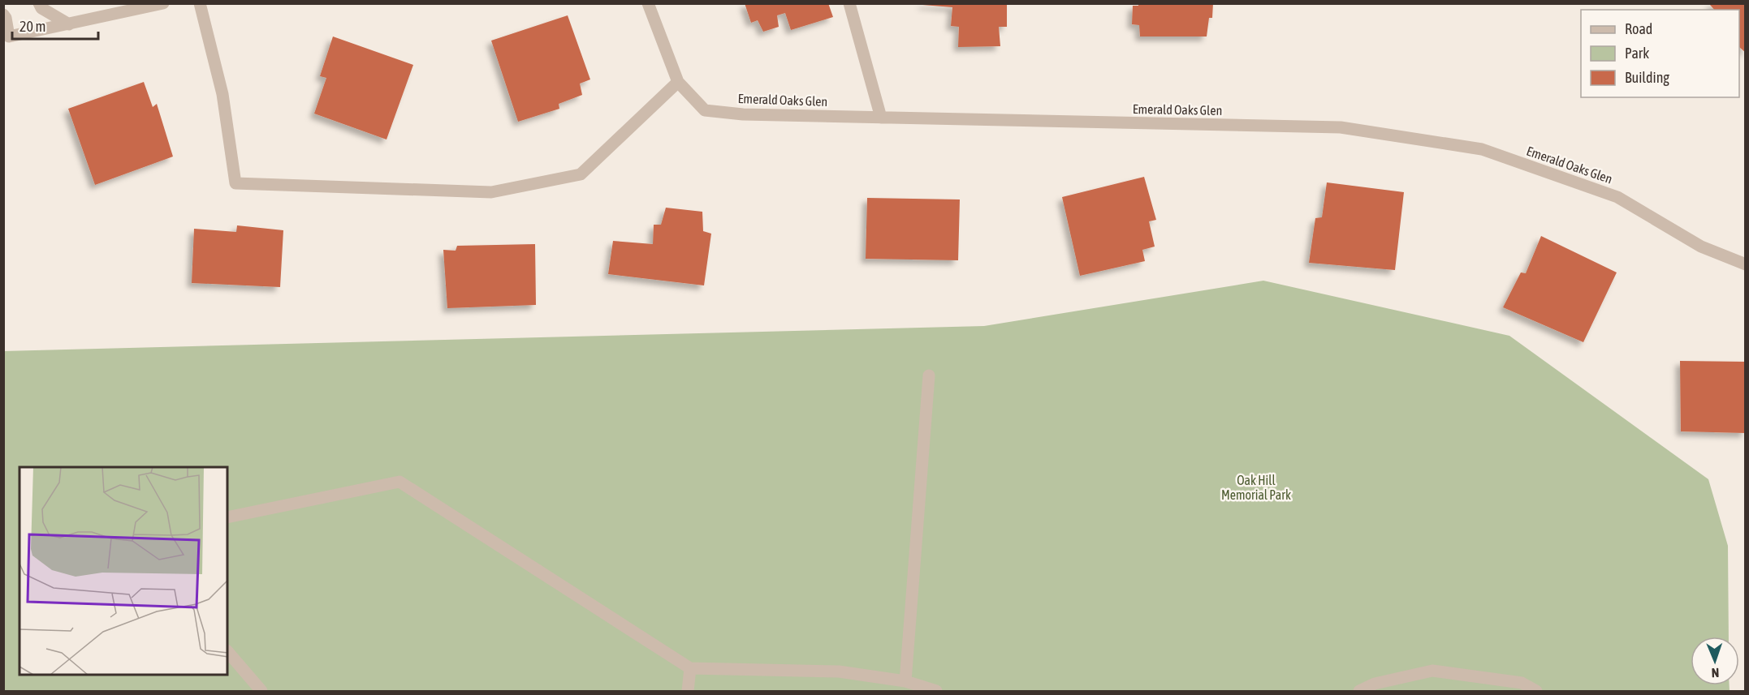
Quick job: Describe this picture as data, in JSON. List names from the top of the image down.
{
  "streets": {
    "street": ["Emerald Oaks Glen"]
  },
  "parks": ["Oak Hill Memorial Park"],
  "legend": ["Road", "Park", "Building"],
  "scale_bar": "20 m",
  "north": "bottom"
}
